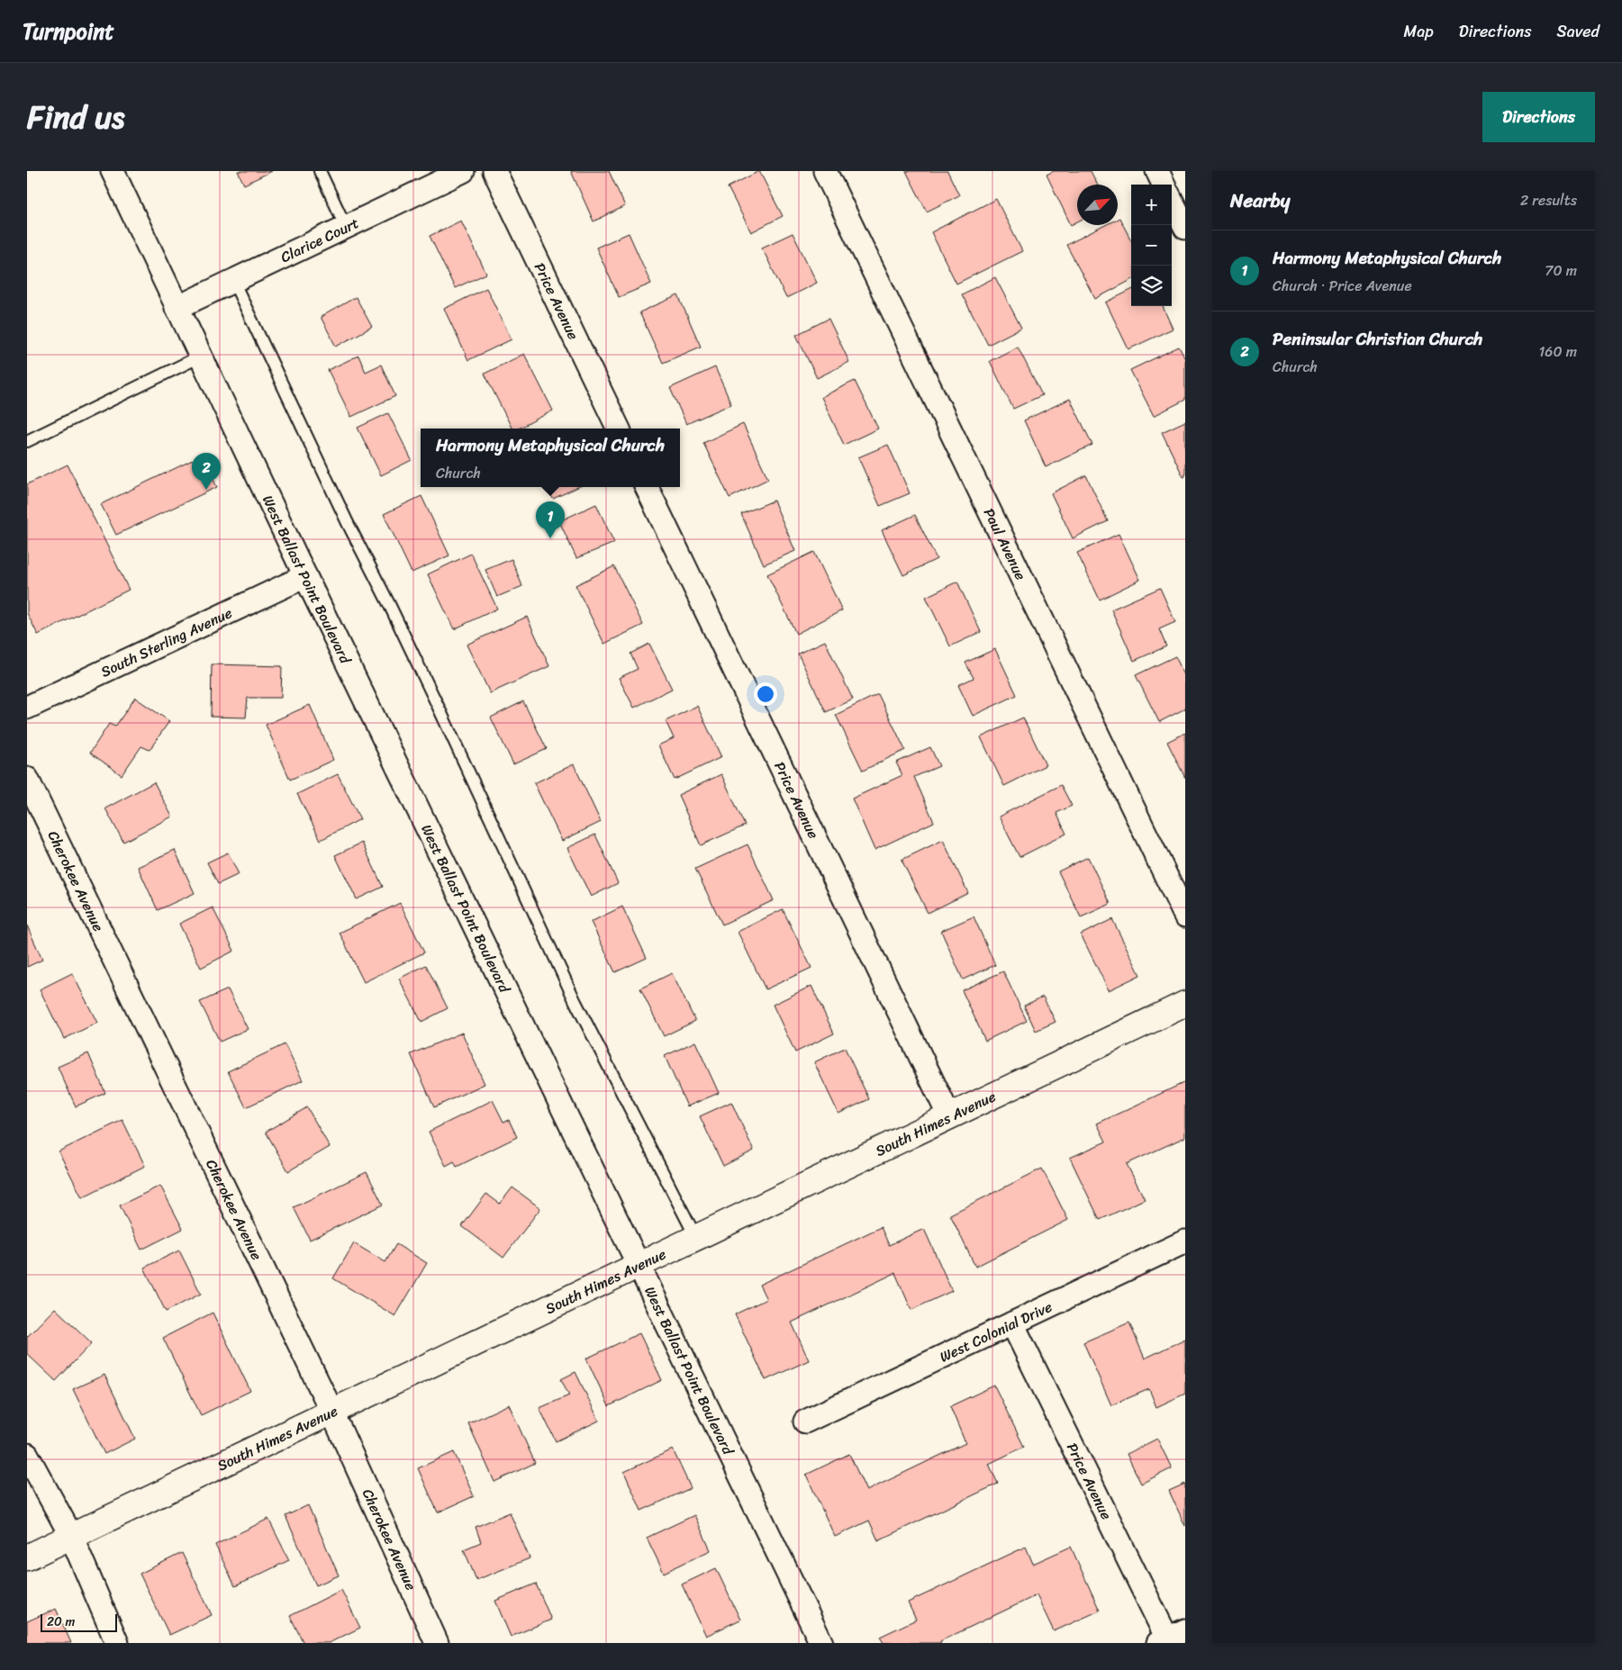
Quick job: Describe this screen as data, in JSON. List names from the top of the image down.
{
  "streets": {
    "street": [
      "Clarice Court",
      "Price Avenue",
      "Paul Avenue",
      "West Ballast Point Boulevard",
      "South Sterling Avenue",
      "Cherokee Avenue",
      "South Himes Avenue",
      "West Colonial Drive"
    ]
  },
  "crossings": [
    ["Clarice Court", "West Ballast Point Boulevard"],
    ["Price Avenue", "South Himes Avenue"],
    ["Price Avenue", "West Colonial Drive"],
    ["West Ballast Point Boulevard", "South Sterling Avenue"],
    ["West Ballast Point Boulevard", "South Himes Avenue"],
    ["Cherokee Avenue", "South Himes Avenue"]
  ],
  "scale_bar": "20 m",
  "north": "top right",
  "page": {
    "header": "Turnpoint",
    "nav": ["Map", "Directions", "Saved"],
    "title": "Find us",
    "buttons": "Directions",
    "heading": ["Nearby", "2 results"],
    "map_buttons": ["+", "−"],
    "list": [
      {
        "mark": "1",
        "name": "Harmony Metaphysical Church",
        "note": "Church · Price Avenue",
        "value": "70 m"
      },
      {
        "mark": "2",
        "name": "Peninsular Christian Church",
        "note": "Church",
        "value": "160 m"
      }
    ],
    "popup": ["Harmony Metaphysical Church", "Church"],
    "pins": ["2", "1"],
    "scale": "20 m"
  }
}
